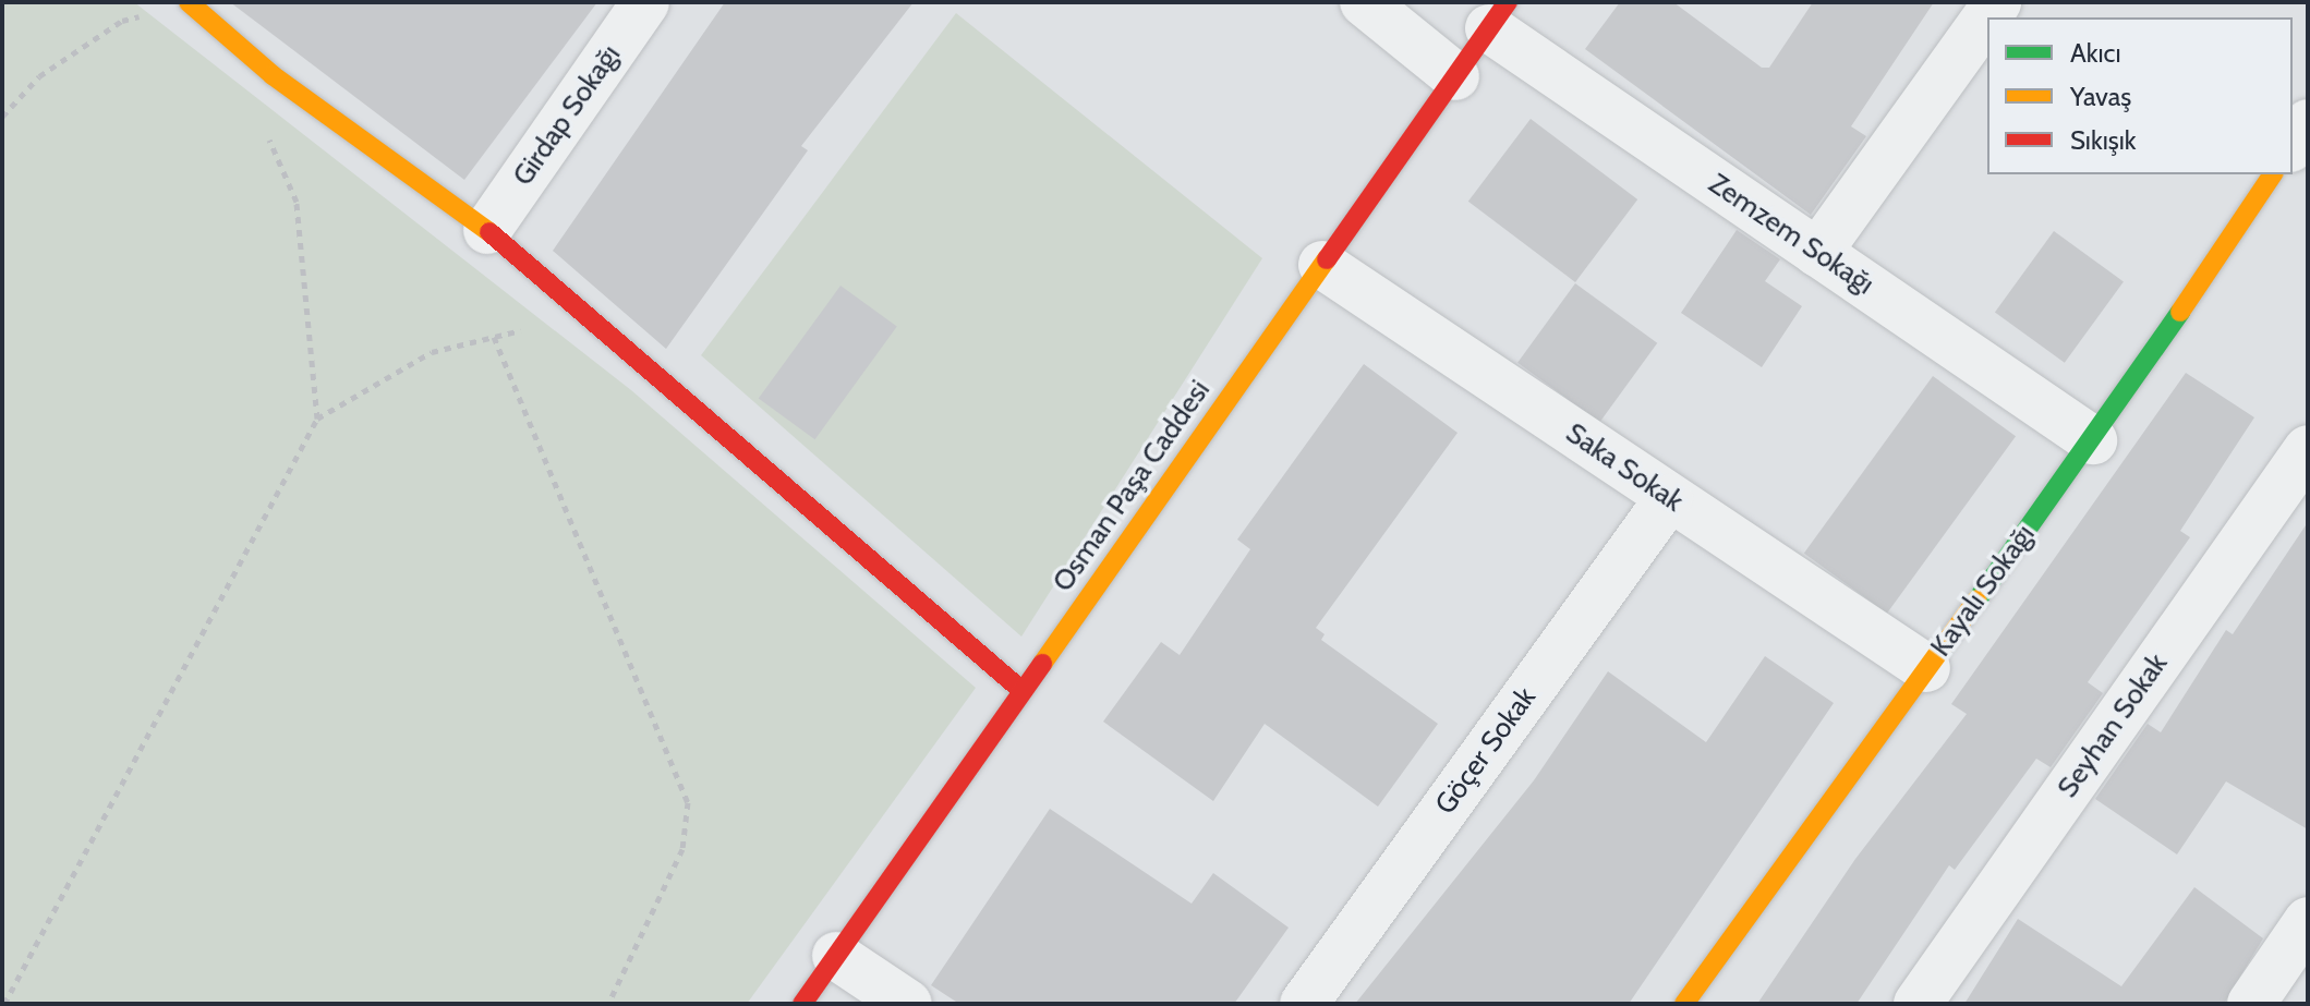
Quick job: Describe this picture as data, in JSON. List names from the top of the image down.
{
  "streets": {
    "street": [
      "Girdap Sokağı",
      "Zemzem Sokağı",
      "Saka Sokak",
      "Osman Paşa Caddesi",
      "Kayalı Sokağı",
      "Seyhan Sokak",
      "Göçer Sokak"
    ]
  },
  "crossings": [
    ["Zemzem Sokağı", "Osman Paşa Caddesi"],
    ["Zemzem Sokağı", "Kayalı Sokağı"],
    ["Saka Sokak", "Osman Paşa Caddesi"],
    ["Saka Sokak", "Kayalı Sokağı"],
    ["Saka Sokak", "Göçer Sokak"]
  ],
  "legend": ["Akıcı", "Yavaş", "Sıkışık"]
}
